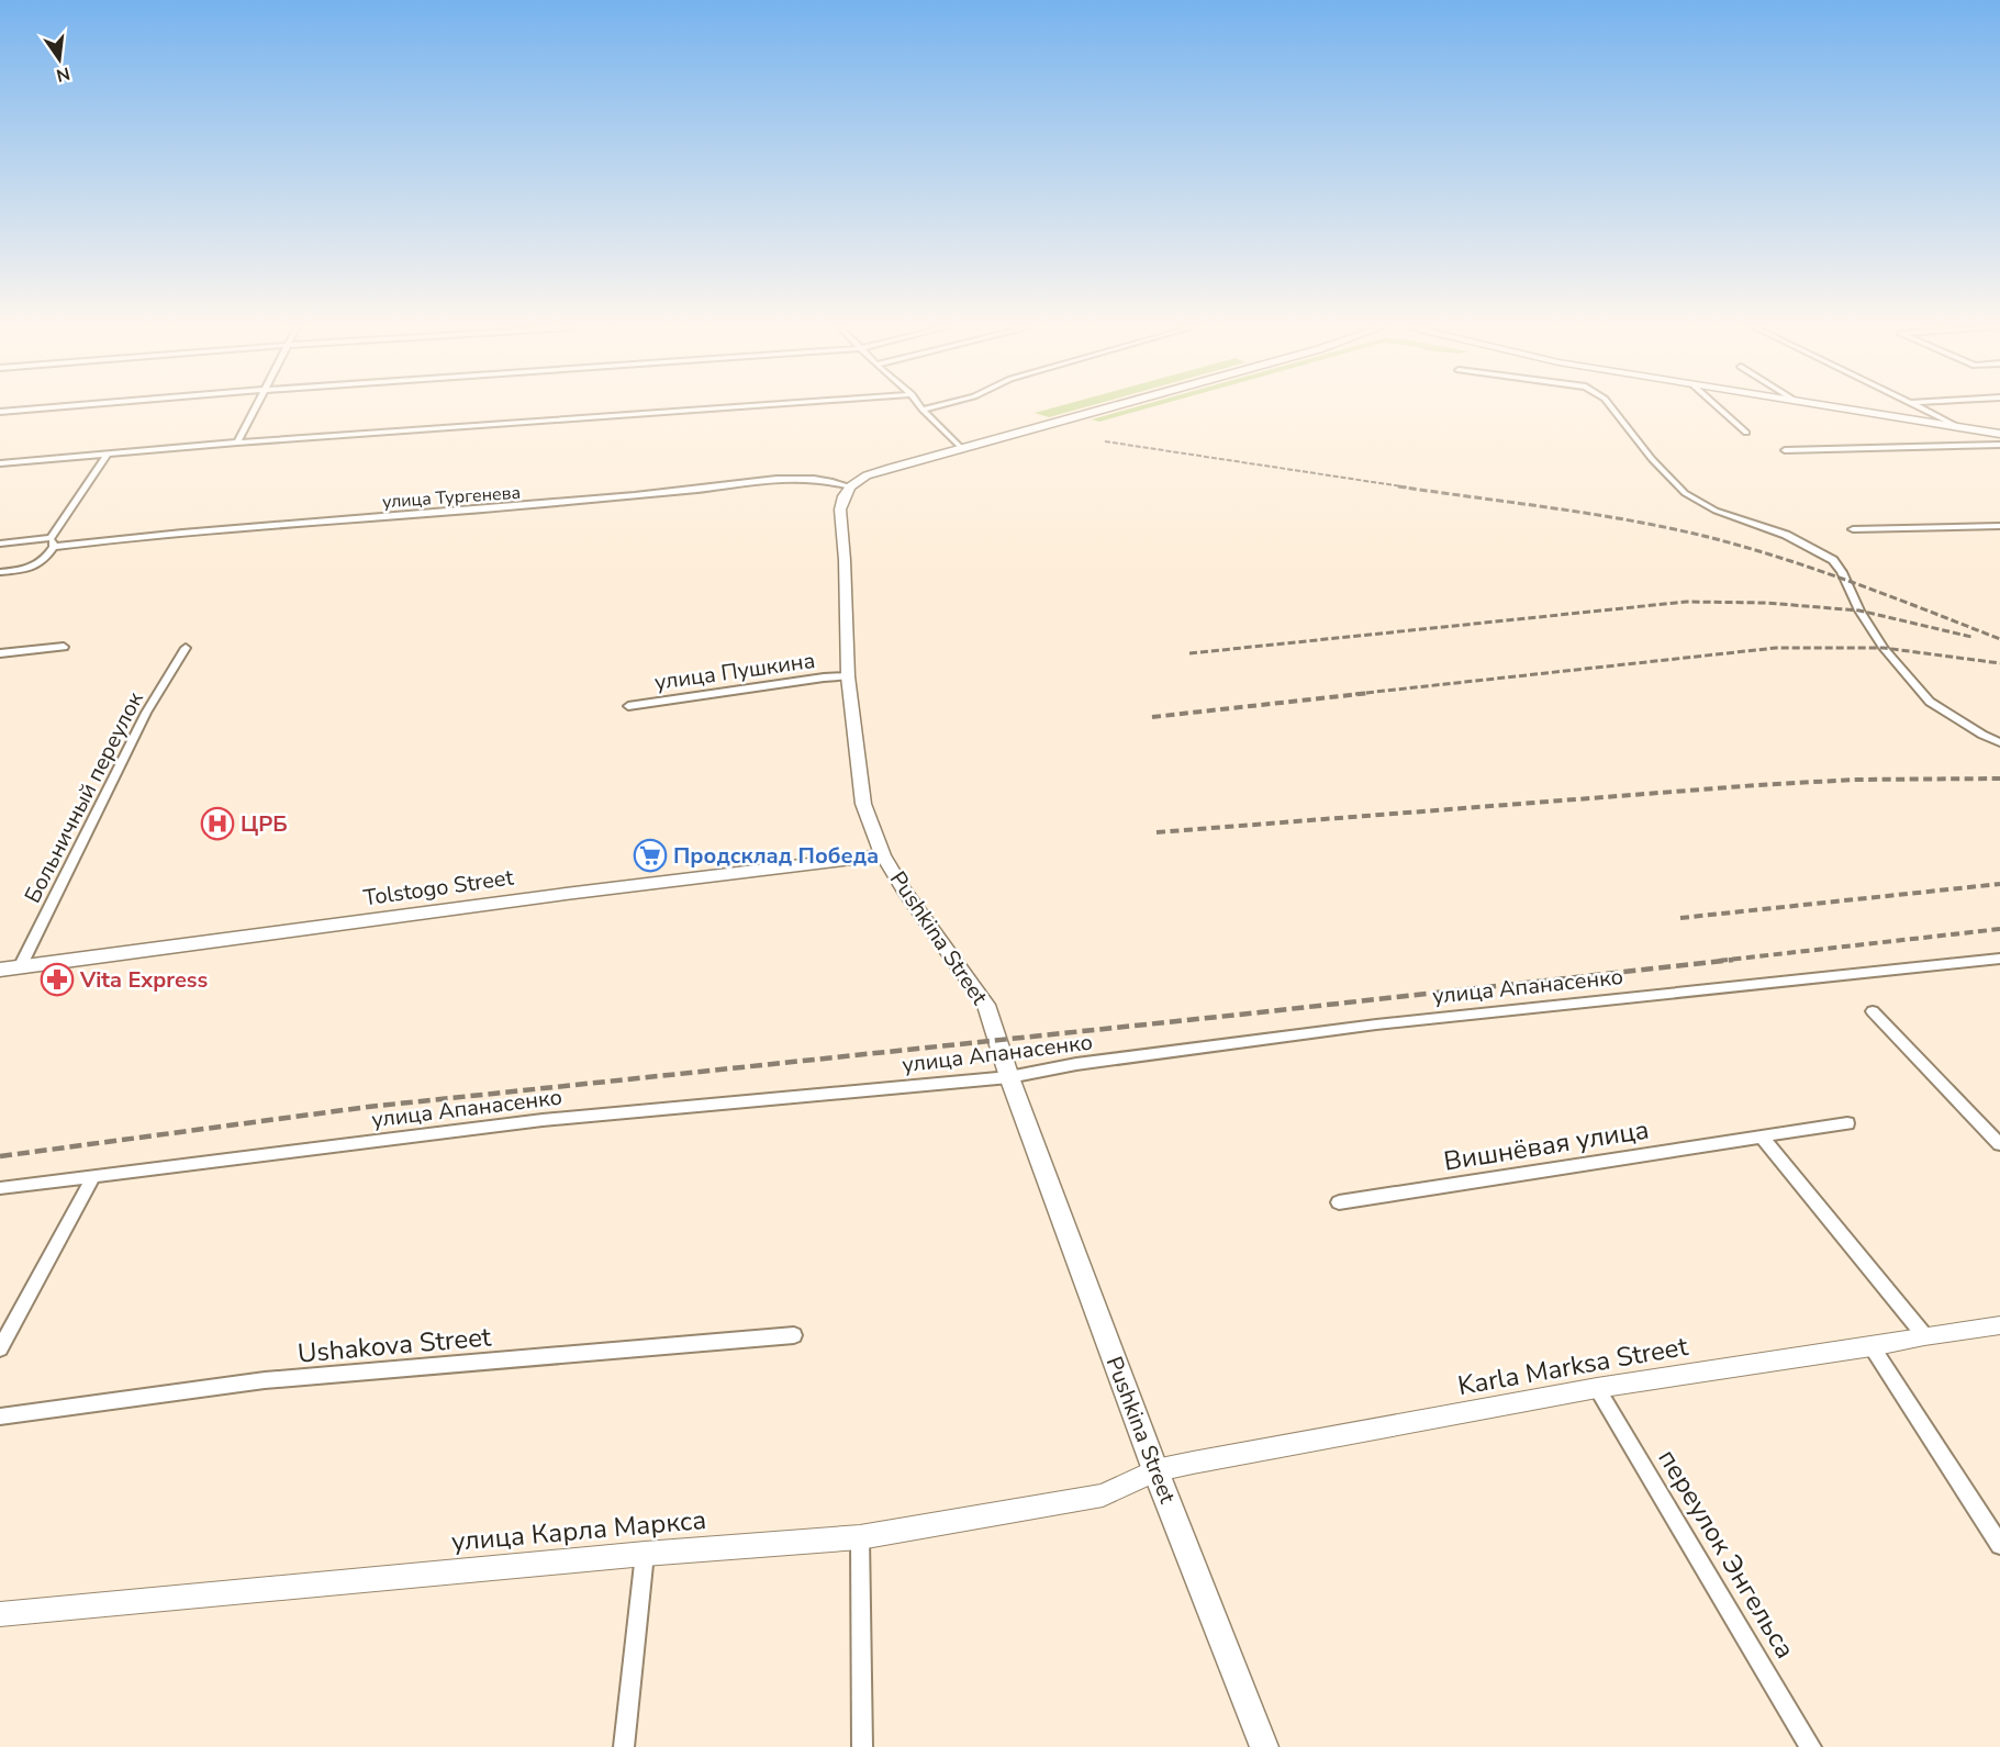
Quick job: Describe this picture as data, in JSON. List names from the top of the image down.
{
  "streets": {
    "main road": ["Tolstogo Street", "Pushkina Street"],
    "street": [
      "улица Тургенева",
      "улица Пушкина",
      "Больничный переулок",
      "улица Апанасенко",
      "Вишнёвая улица",
      "Ushakova Street",
      "Karla Marksa Street",
      "улица Карла Маркса",
      "переулок Энгельса"
    ]
  },
  "crossings": [
    ["улица Тургенева", "Pushkina Street"],
    ["улица Пушкина", "Pushkina Street"],
    ["Больничный переулок", "Tolstogo Street"],
    ["Tolstogo Street", "Pushkina Street"],
    ["Pushkina Street", "улица Апанасенко"],
    ["Pushkina Street", "Karla Marksa Street"],
    ["Pushkina Street", "улица Карла Маркса"],
    ["Karla Marksa Street", "улица Карла Маркса"],
    ["Karla Marksa Street", "переулок Энгельса"]
  ],
  "places": {
    "hospital": ["ЦРБ"],
    "supermarket": ["Продсклад Победа"],
    "pharmacy": ["Vita Express"]
  },
  "north": "bottom"
}
